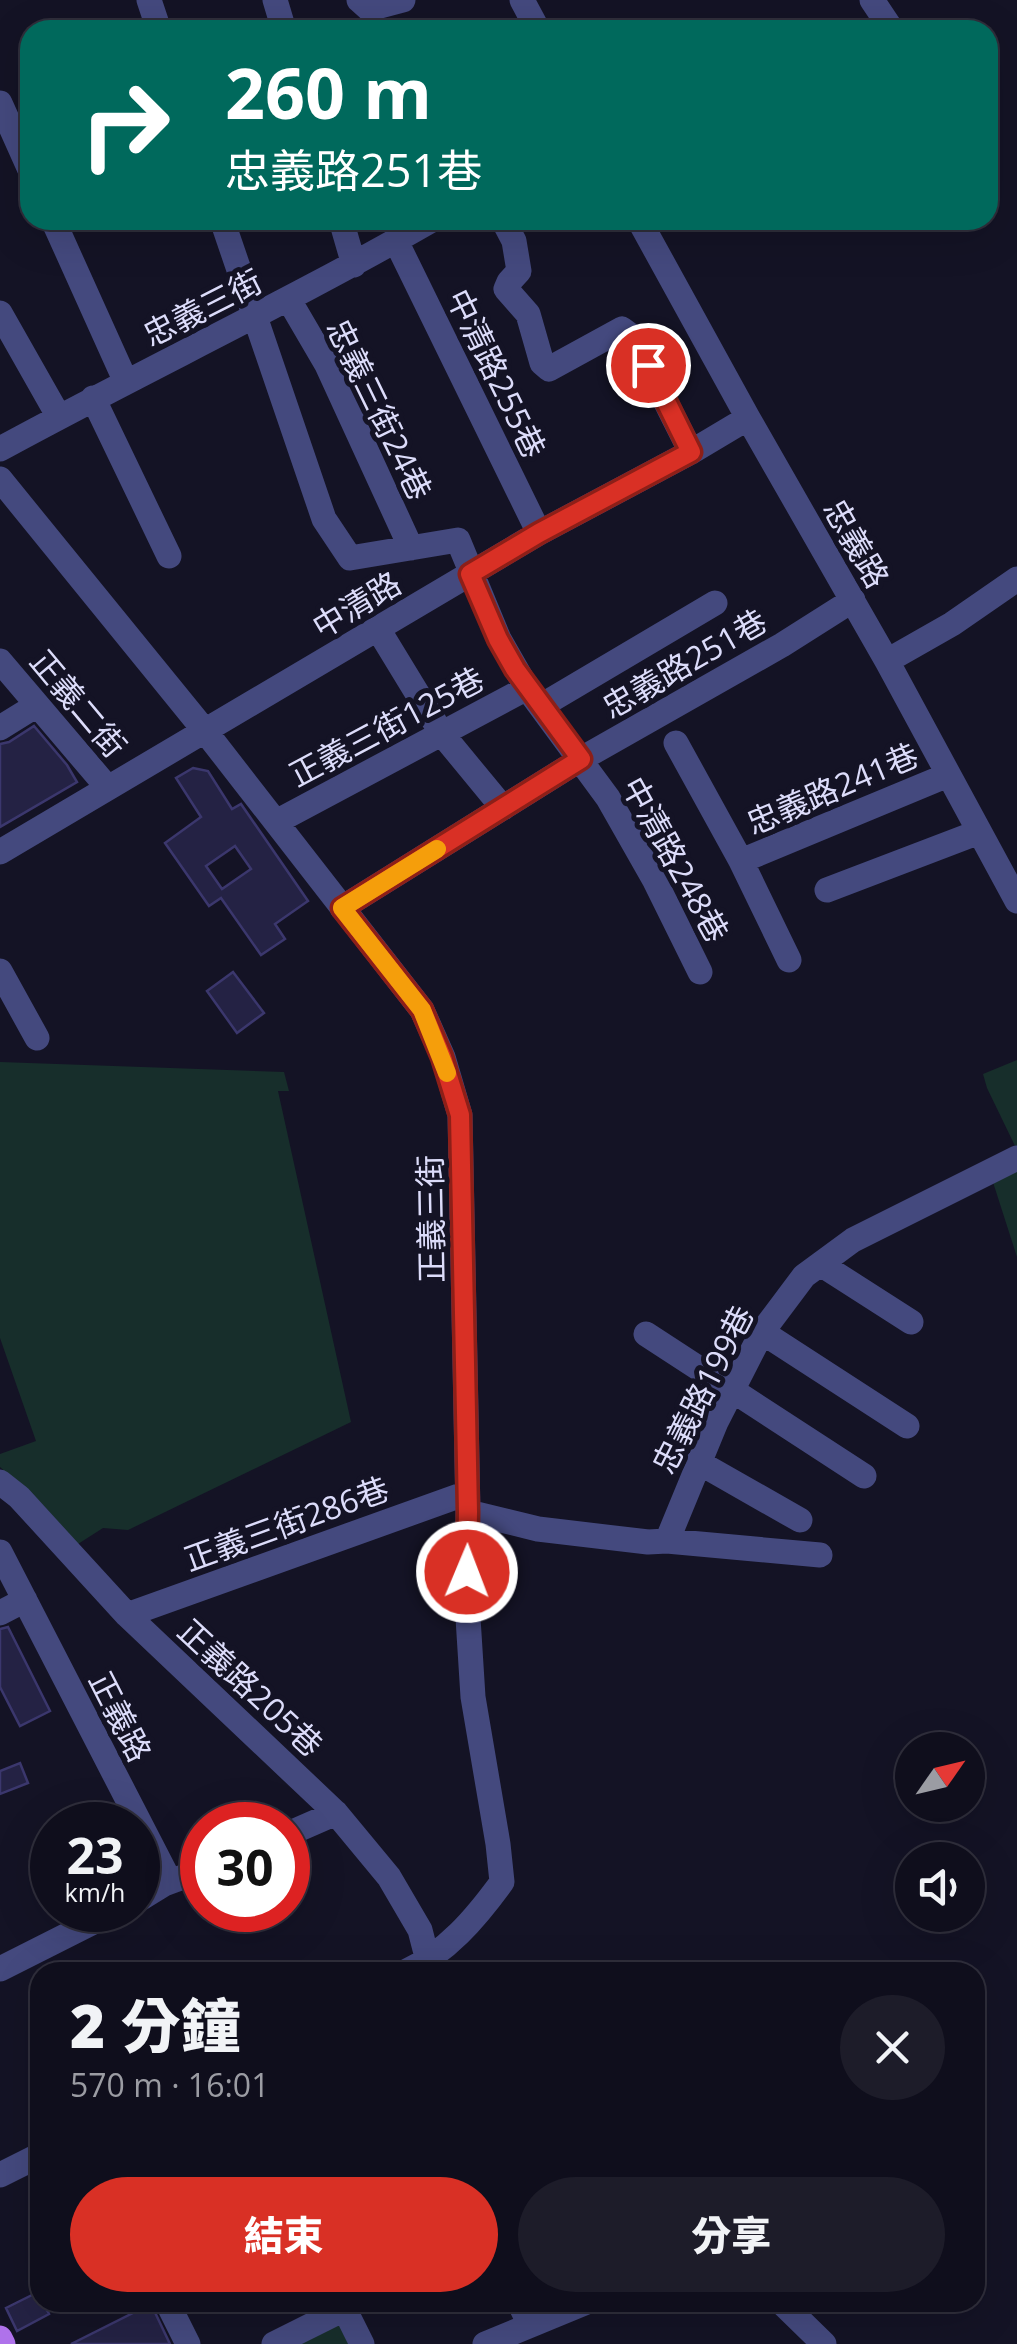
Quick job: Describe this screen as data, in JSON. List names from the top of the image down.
{
  "streets": {
    "street": [
      "忠義三街",
      "中清路255巷",
      "忠義三街24巷",
      "忠義路",
      "中清路",
      "忠義路251巷",
      "正義二街",
      "正義三街125巷",
      "忠義路241巷",
      "中清路248巷",
      "正義三街",
      "忠義路199巷",
      "正義三街286巷",
      "正義路205巷",
      "正義路"
    ]
  },
  "crossings": [
    ["忠義三街", "中清路255巷"],
    ["忠義三街", "忠義三街24巷"],
    ["中清路255巷", "中清路"],
    ["忠義三街24巷", "中清路248巷"],
    ["忠義路", "中清路"],
    ["忠義路", "忠義路251巷"],
    ["忠義路", "忠義路241巷"],
    ["中清路", "正義二街"],
    ["中清路", "中清路248巷"],
    ["中清路", "正義三街"],
    ["忠義路251巷", "中清路248巷"],
    ["忠義路251巷", "正義三街"],
    ["正義三街125巷", "中清路248巷"],
    ["正義三街125巷", "正義三街"],
    ["正義三街", "正義三街286巷"],
    ["正義三街286巷", "正義路205巷"]
  ],
  "north": "top right",
  "page": {
    "turn": ["260 m", "忠義路251巷"],
    "speed": "23 km/h",
    "limit": "30",
    "heading": ["2 分鐘", "570 m · 16:01"],
    "buttons": ["結束", "分享"]
  }
}
